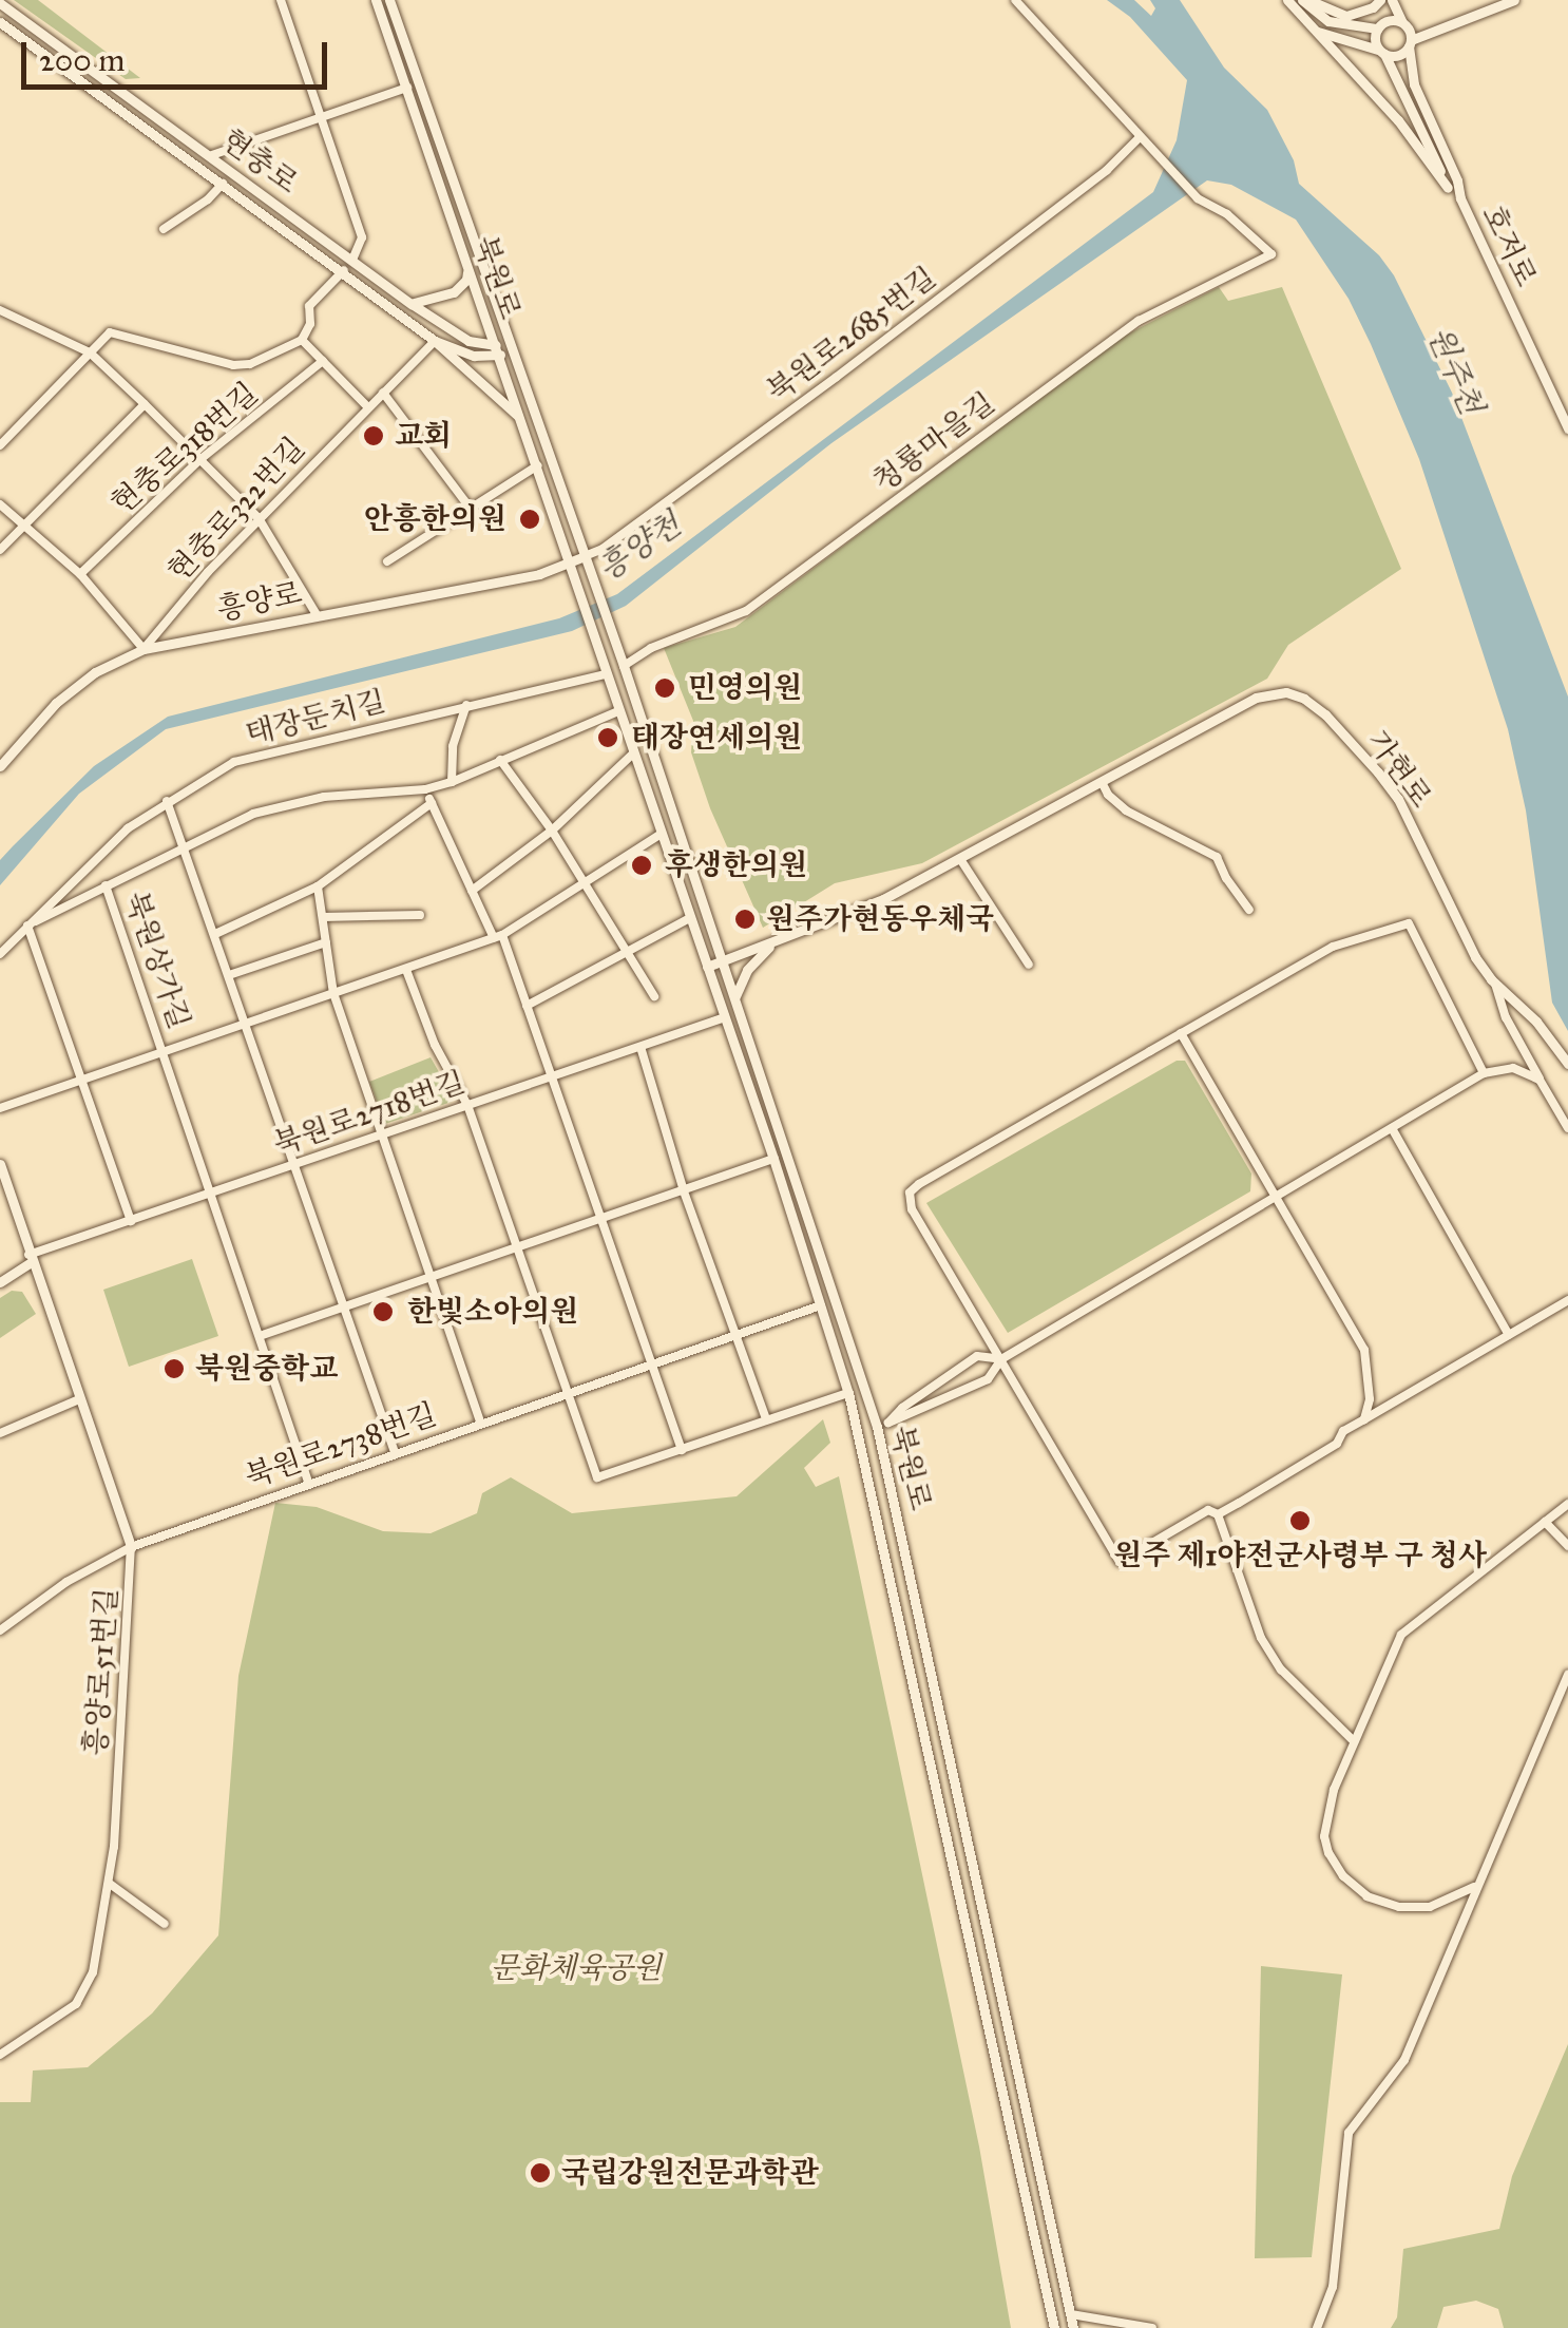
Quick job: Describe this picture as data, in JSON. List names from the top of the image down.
{
  "streets": {
    "street": [
      "현충로",
      "호저로",
      "북원로",
      "북원로2685번길",
      "청룡마을길",
      "현충로318번길",
      "현충로322번길",
      "흥양로",
      "태장둔치길",
      "가현로",
      "북원상가길",
      "북원로2718번길",
      "북원로2738번길",
      "흥양로51번길"
    ]
  },
  "crossings": [
    ["현충로", "북원로"],
    ["현충로", "현충로322번길"],
    ["북원로", "북원로2685번길"],
    ["북원로", "청룡마을길"],
    ["북원로", "흥양로"],
    ["북원로", "태장둔치길"],
    ["북원로", "가현로"],
    ["북원로", "북원상가길"],
    ["북원로", "북원로2718번길"],
    ["북원로", "북원로2738번길"],
    ["북원로2685번길", "청룡마을길"],
    ["북원로2685번길", "흥양로"],
    ["현충로322번길", "흥양로"],
    ["태장둔치길", "북원상가길"],
    ["북원상가길", "북원로2718번길"],
    ["북원상가길", "북원로2738번길"],
    ["북원로2718번길", "흥양로51번길"],
    ["북원로2738번길", "흥양로51번길"]
  ],
  "water": ["원주천", "흥양천"],
  "parks": ["문화체육공원"],
  "places": [
    "교회",
    "안흥한의원",
    "민영의원",
    "태장연세의원",
    "후생한의원",
    "원주가현동우체국",
    "한빛소아의원",
    "북원중학교",
    "원주 제1야전군사령부 구 청사",
    "국립강원전문과학관"
  ],
  "scale_bar": "200 m"
}
